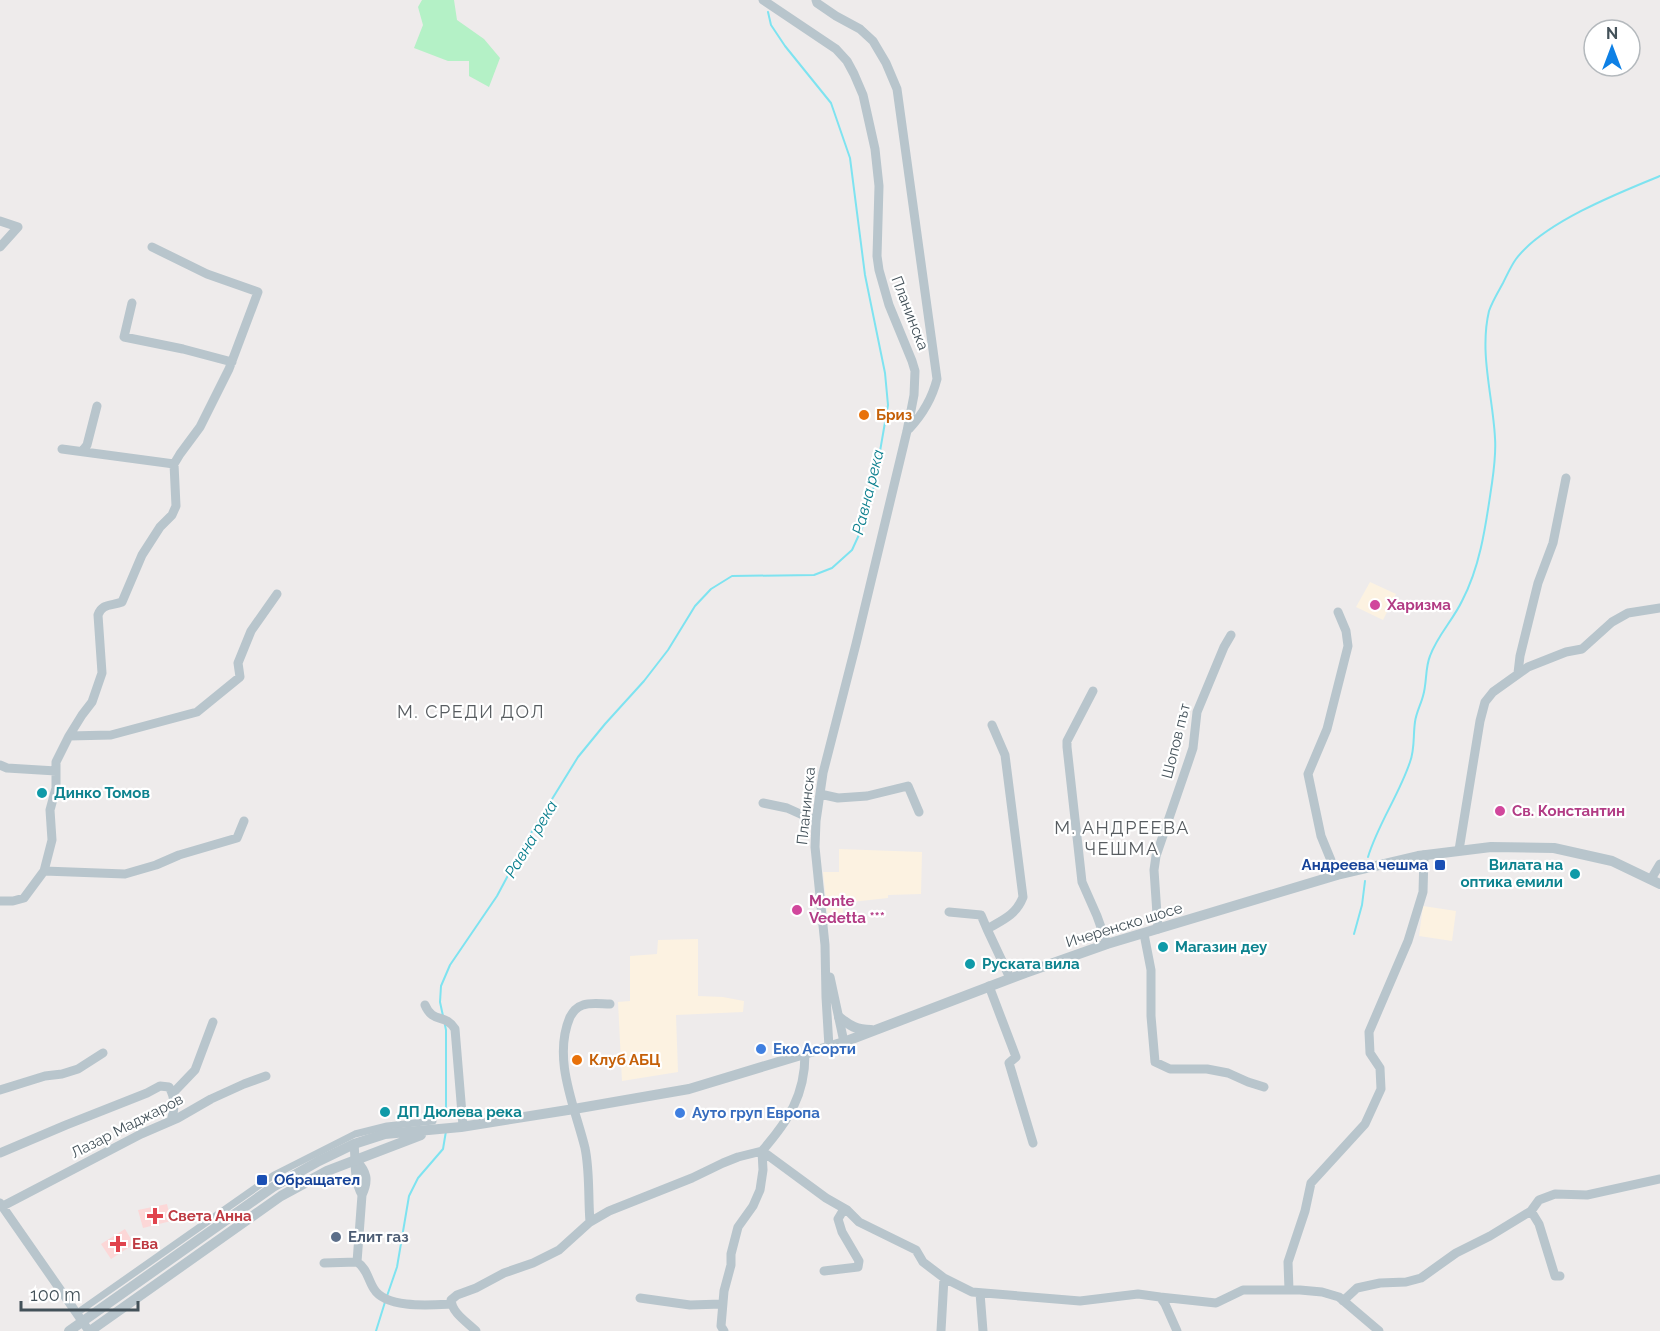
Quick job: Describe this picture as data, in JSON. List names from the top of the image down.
{
  "streets": {
    "street": [
      "Планинска",
      "Шопов път",
      "Ичеренско шосе",
      "Лазар Маджаров"
    ]
  },
  "crossings": [
    ["Шопов път", "Ичеренско шосе"]
  ],
  "districts": ["М. СРЕДИ ДОЛ", "М. АНДРЕЕВА ЧЕШМА"],
  "water": ["Равна река"],
  "places": {
    "other": [
      "Бриз",
      "Харизма",
      "Динко Томов",
      "Св. Константин",
      "Вилата на оптика емили",
      "Monte Vedetta ***",
      "Магазин деу",
      "Руската вила",
      "Еко Асорти",
      "Клуб АБЦ",
      "ДП Дюлева река",
      "Ауто груп Европа",
      "Елит газ"
    ],
    "transit": ["Андреева чешма", "Обращател"],
    "health": ["Света Анна", "Ева"]
  },
  "scale_bar": "100 m",
  "north": "top"
}
